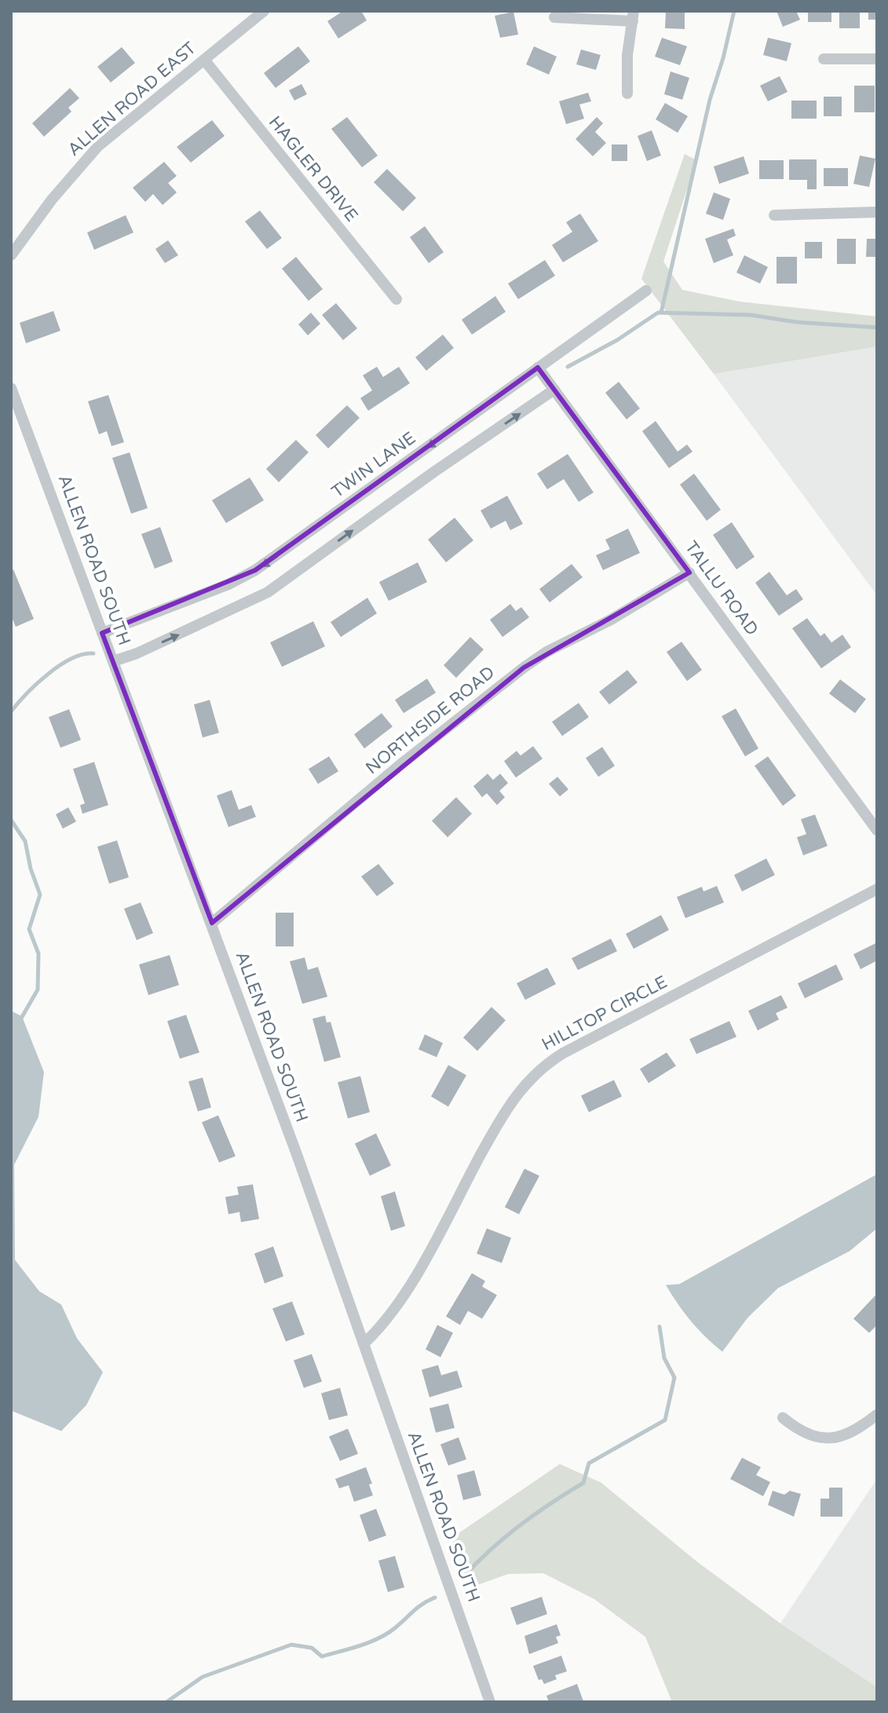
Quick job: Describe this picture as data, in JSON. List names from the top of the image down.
{
  "streets": {
    "street": [
      "ALLEN ROAD EAST",
      "HAGLER DRIVE",
      "TWIN LANE",
      "ALLEN ROAD SOUTH",
      "TALLU ROAD",
      "NORTHSIDE ROAD",
      "HILLTOP CIRCLE"
    ]
  },
  "crossings": [
    ["ALLEN ROAD EAST", "HAGLER DRIVE"],
    ["TWIN LANE", "ALLEN ROAD SOUTH"],
    ["TWIN LANE", "TALLU ROAD"],
    ["ALLEN ROAD SOUTH", "NORTHSIDE ROAD"],
    ["ALLEN ROAD SOUTH", "HILLTOP CIRCLE"],
    ["TALLU ROAD", "NORTHSIDE ROAD"]
  ]
}
